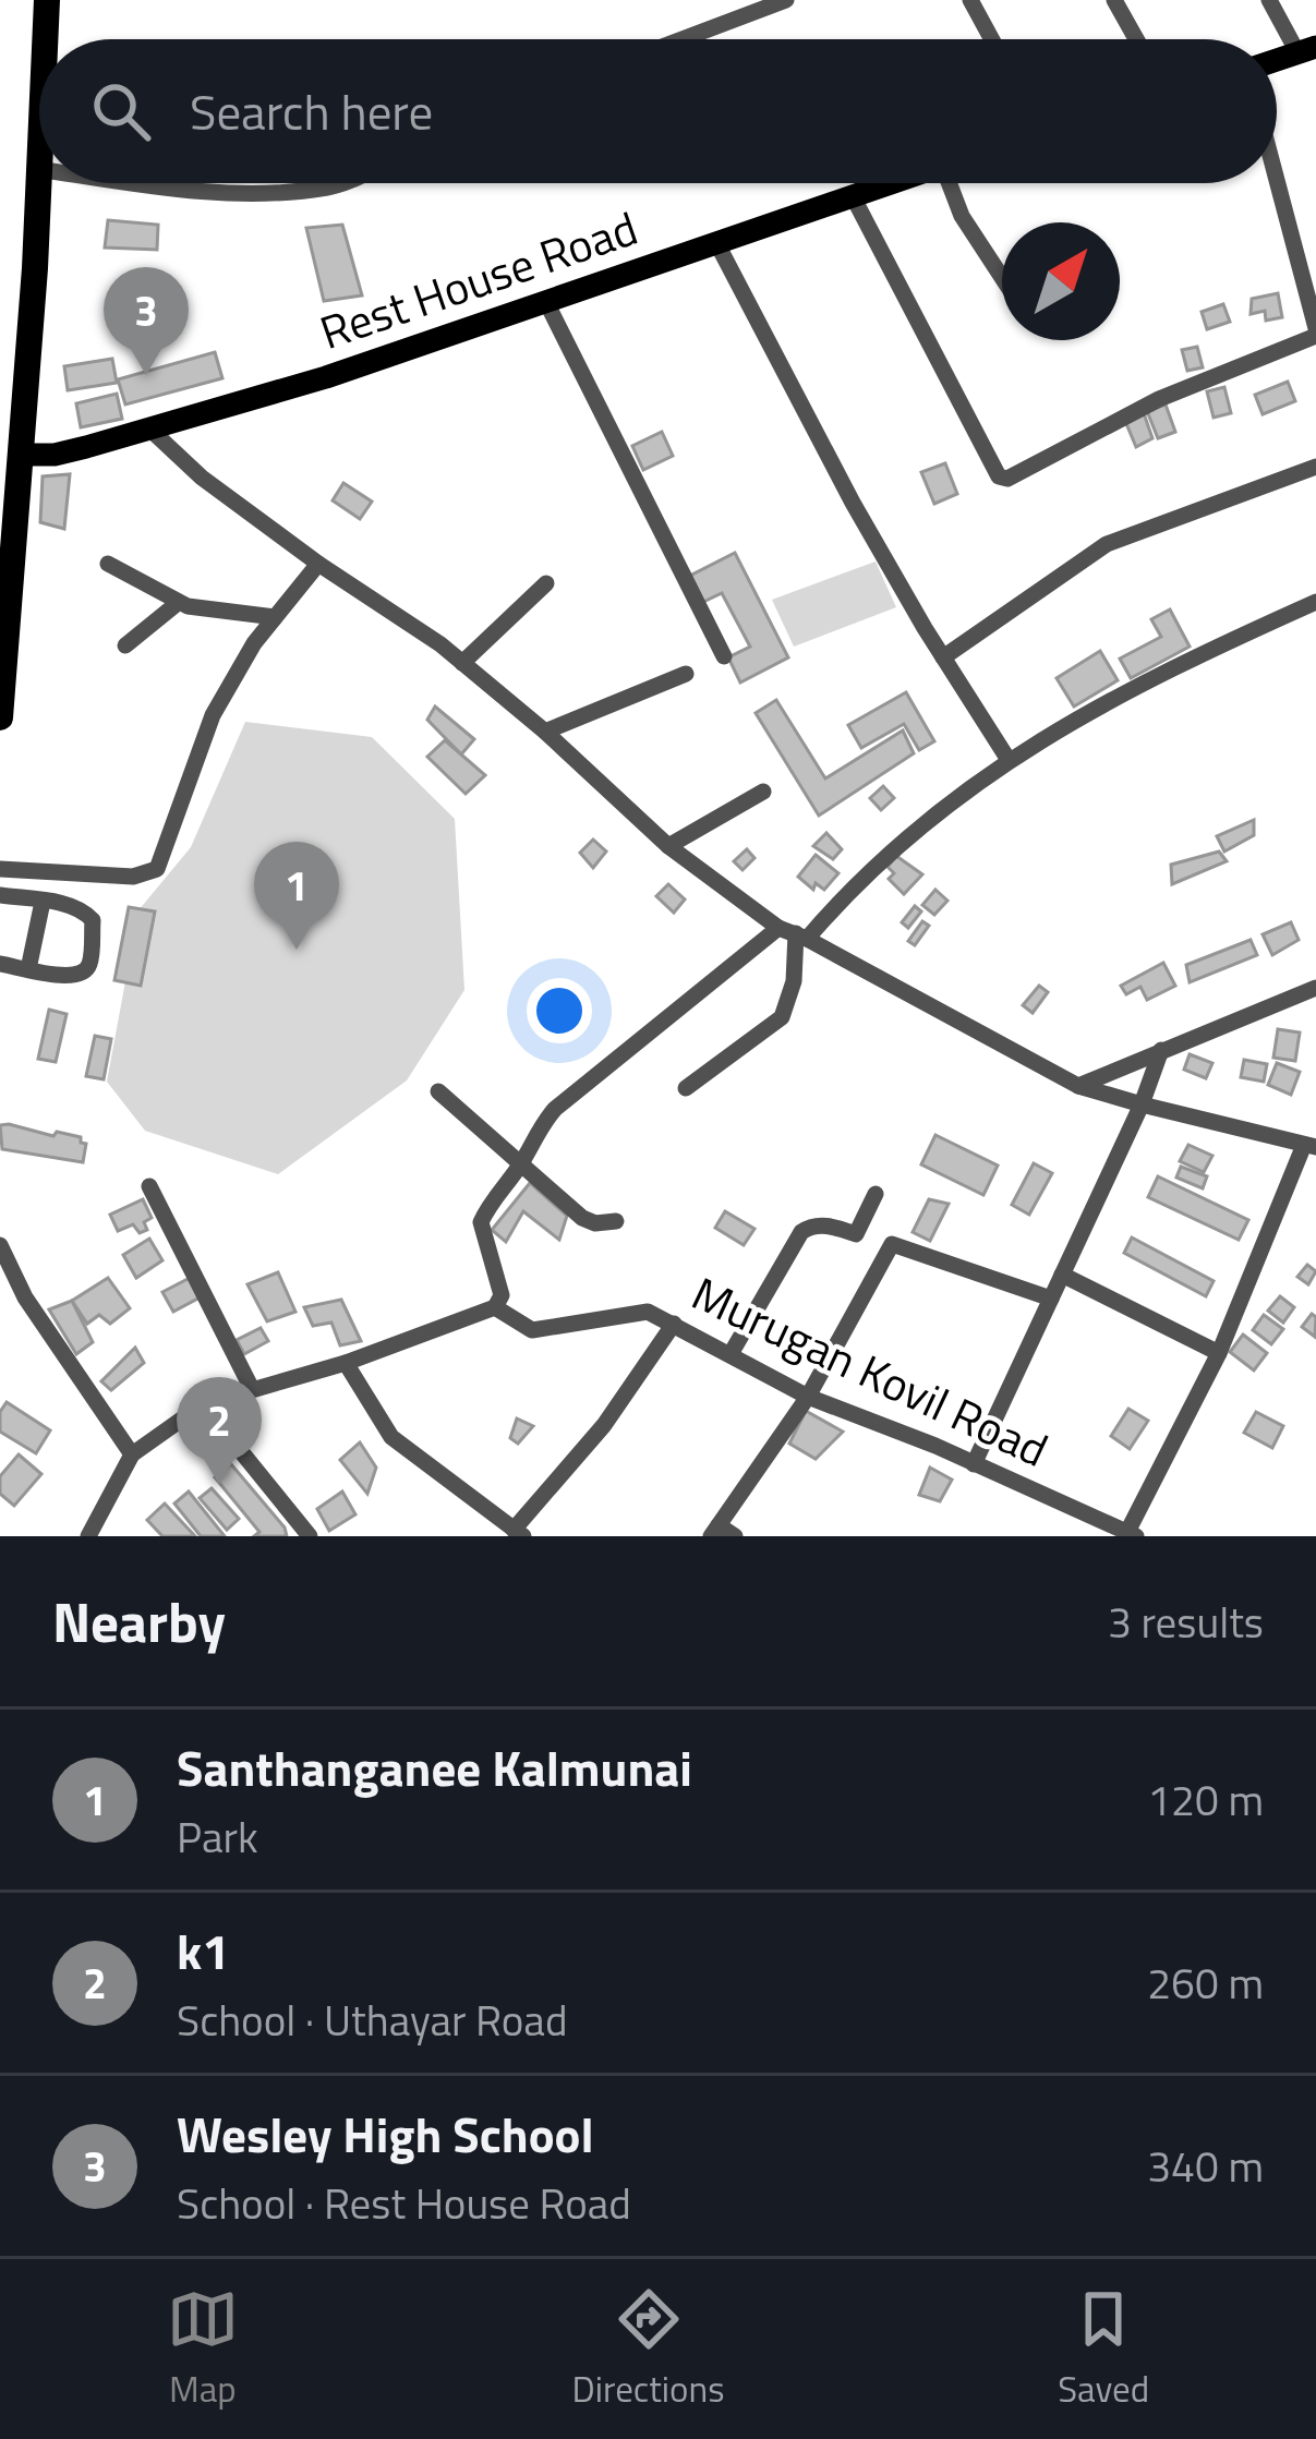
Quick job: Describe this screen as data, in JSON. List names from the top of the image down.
{
  "streets": {
    "main road": ["Rest House Road"],
    "street": ["Murugan Kovil Road"]
  },
  "north": "top right",
  "page": {
    "search": "Search here",
    "pins": ["3", "1", "2"],
    "heading": ["Nearby", "3 results"],
    "list": [
      {
        "mark": "1",
        "name": "Santhanganee Kalmunai",
        "note": "Park",
        "value": "120 m"
      },
      {
        "mark": "2",
        "name": "k1",
        "note": "School · Uthayar Road",
        "value": "260 m"
      },
      {
        "mark": "3",
        "name": "Wesley High School",
        "note": "School · Rest House Road",
        "value": "340 m"
      }
    ],
    "nav": ["Map", "Directions", "Saved"]
  }
}
